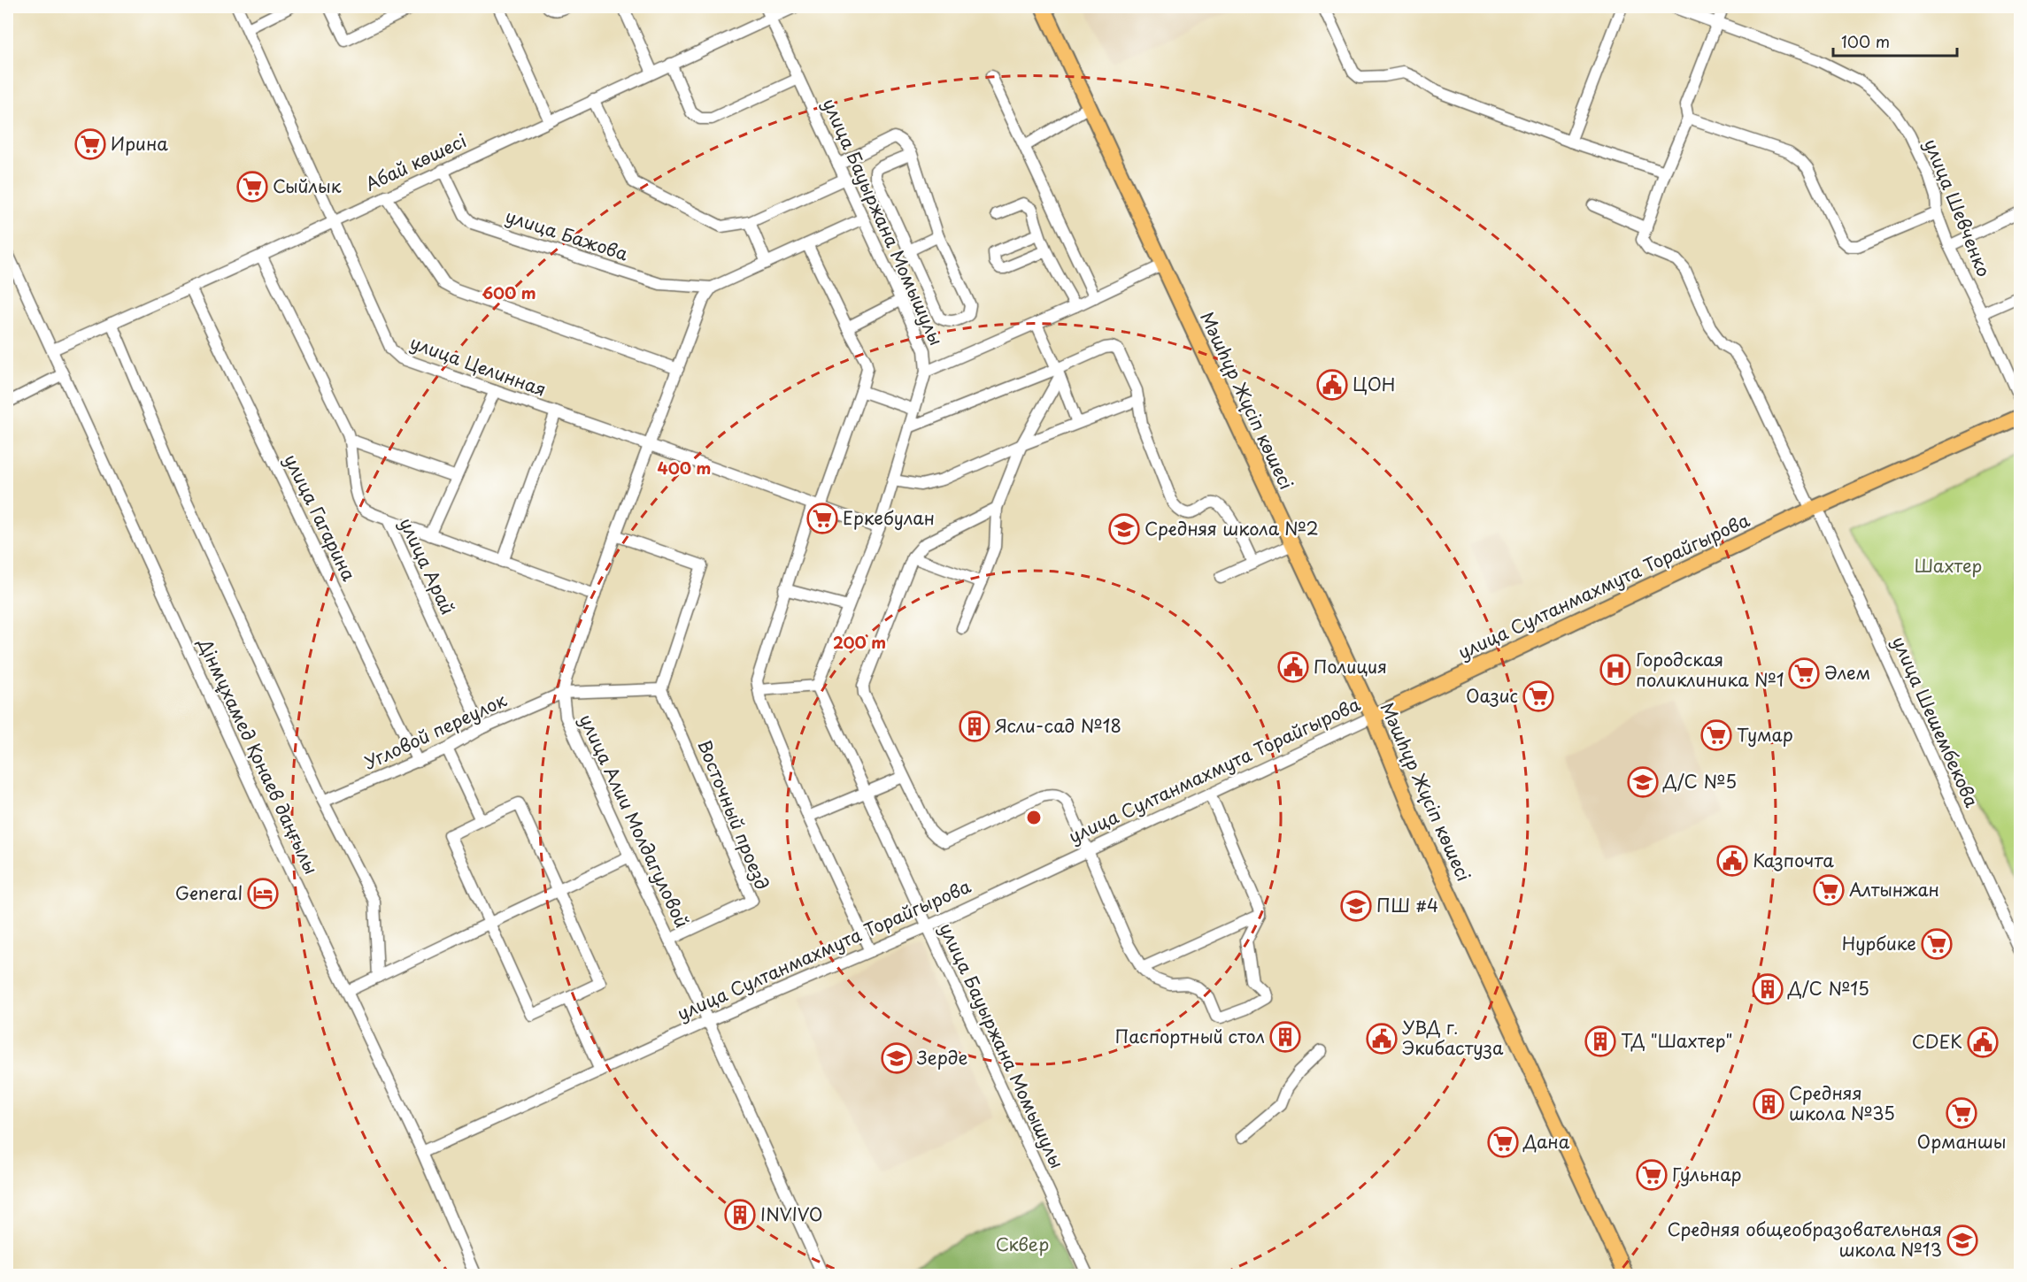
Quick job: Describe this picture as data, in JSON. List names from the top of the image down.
{
  "streets": {
    "main road": ["Мәшһүр Жүсіп көшесі", "улица Султанмахмута Торайгырова"],
    "street": [
      "Абай көшесі",
      "улица Шевченко",
      "улица Бауыржана Момышулы",
      "улица Бажова",
      "улица Целинная",
      "улица Гагарина",
      "улица Арай",
      "улица Шешембекова",
      "Угловой переулок",
      "Дінмұхамед Қонаев даңғылы",
      "Восточный проезд",
      "улица Алии Молдагуловой"
    ]
  },
  "crossings": [
    ["Абай көшесі", "улица Бауыржана Момышулы"],
    ["Абай көшесі", "улица Бажова"],
    ["Абай көшесі", "улица Целинная"],
    ["Абай көшесі", "улица Гагарина"],
    ["Абай көшесі", "улица Арай"],
    ["Абай көшесі", "Дінмұхамед Қонаев даңғылы"],
    ["улица Бауыржана Момышулы", "улица Целинная"],
    ["улица Бауыржана Момышулы", "улица Султанмахмута Торайгырова"],
    ["улица Бажова", "улица Алии Молдагуловой"],
    ["улица Целинная", "улица Алии Молдагуловой"],
    ["Мәшһүр Жүсіп көшесі", "улица Султанмахмута Торайгырова"],
    ["улица Гагарина", "Угловой переулок"],
    ["улица Арай", "Угловой переулок"],
    ["улица Султанмахмута Торайгырова", "улица Шешембекова"],
    ["улица Султанмахмута Торайгырова", "Дінмұхамед Қонаев даңғылы"],
    ["улица Султанмахмута Торайгырова", "улица Алии Молдагуловой"],
    ["Угловой переулок", "улица Алии Молдагуловой"],
    ["Восточный проезд", "улица Алии Молдагуловой"]
  ],
  "parks": ["Шахтер", "Сквер"],
  "places": {
    "supermarket": [
      "Ирина",
      "Сыйлык",
      "Еркебулан",
      "Әлем",
      "Оазис",
      "Тумар",
      "Алтынжан",
      "Нурбике",
      "Орманшы",
      "Дана",
      "Гульнар"
    ],
    "public building": [
      "ЦОН",
      "Полиция",
      "Казпочта",
      "УВД г. Экибастуза",
      "CDEK"
    ],
    "school or university": [
      "Средняя школа №2",
      "Д/С №5",
      "ПШ #4",
      "Зерде",
      "Средняя общеобразовательная школа №13"
    ],
    "hospital": ["Городская поликлиника №1"],
    "building": [
      "Ясли-сад №18",
      "Д/С №15",
      "Паспортный стол",
      "ТД \"Шахтер\"",
      "Средняя школа №35",
      "INVIVO"
    ],
    "hotel": ["General"]
  },
  "scale_bar": "100 m",
  "rings": ["600 m", "400 m", "200 m"]
}
